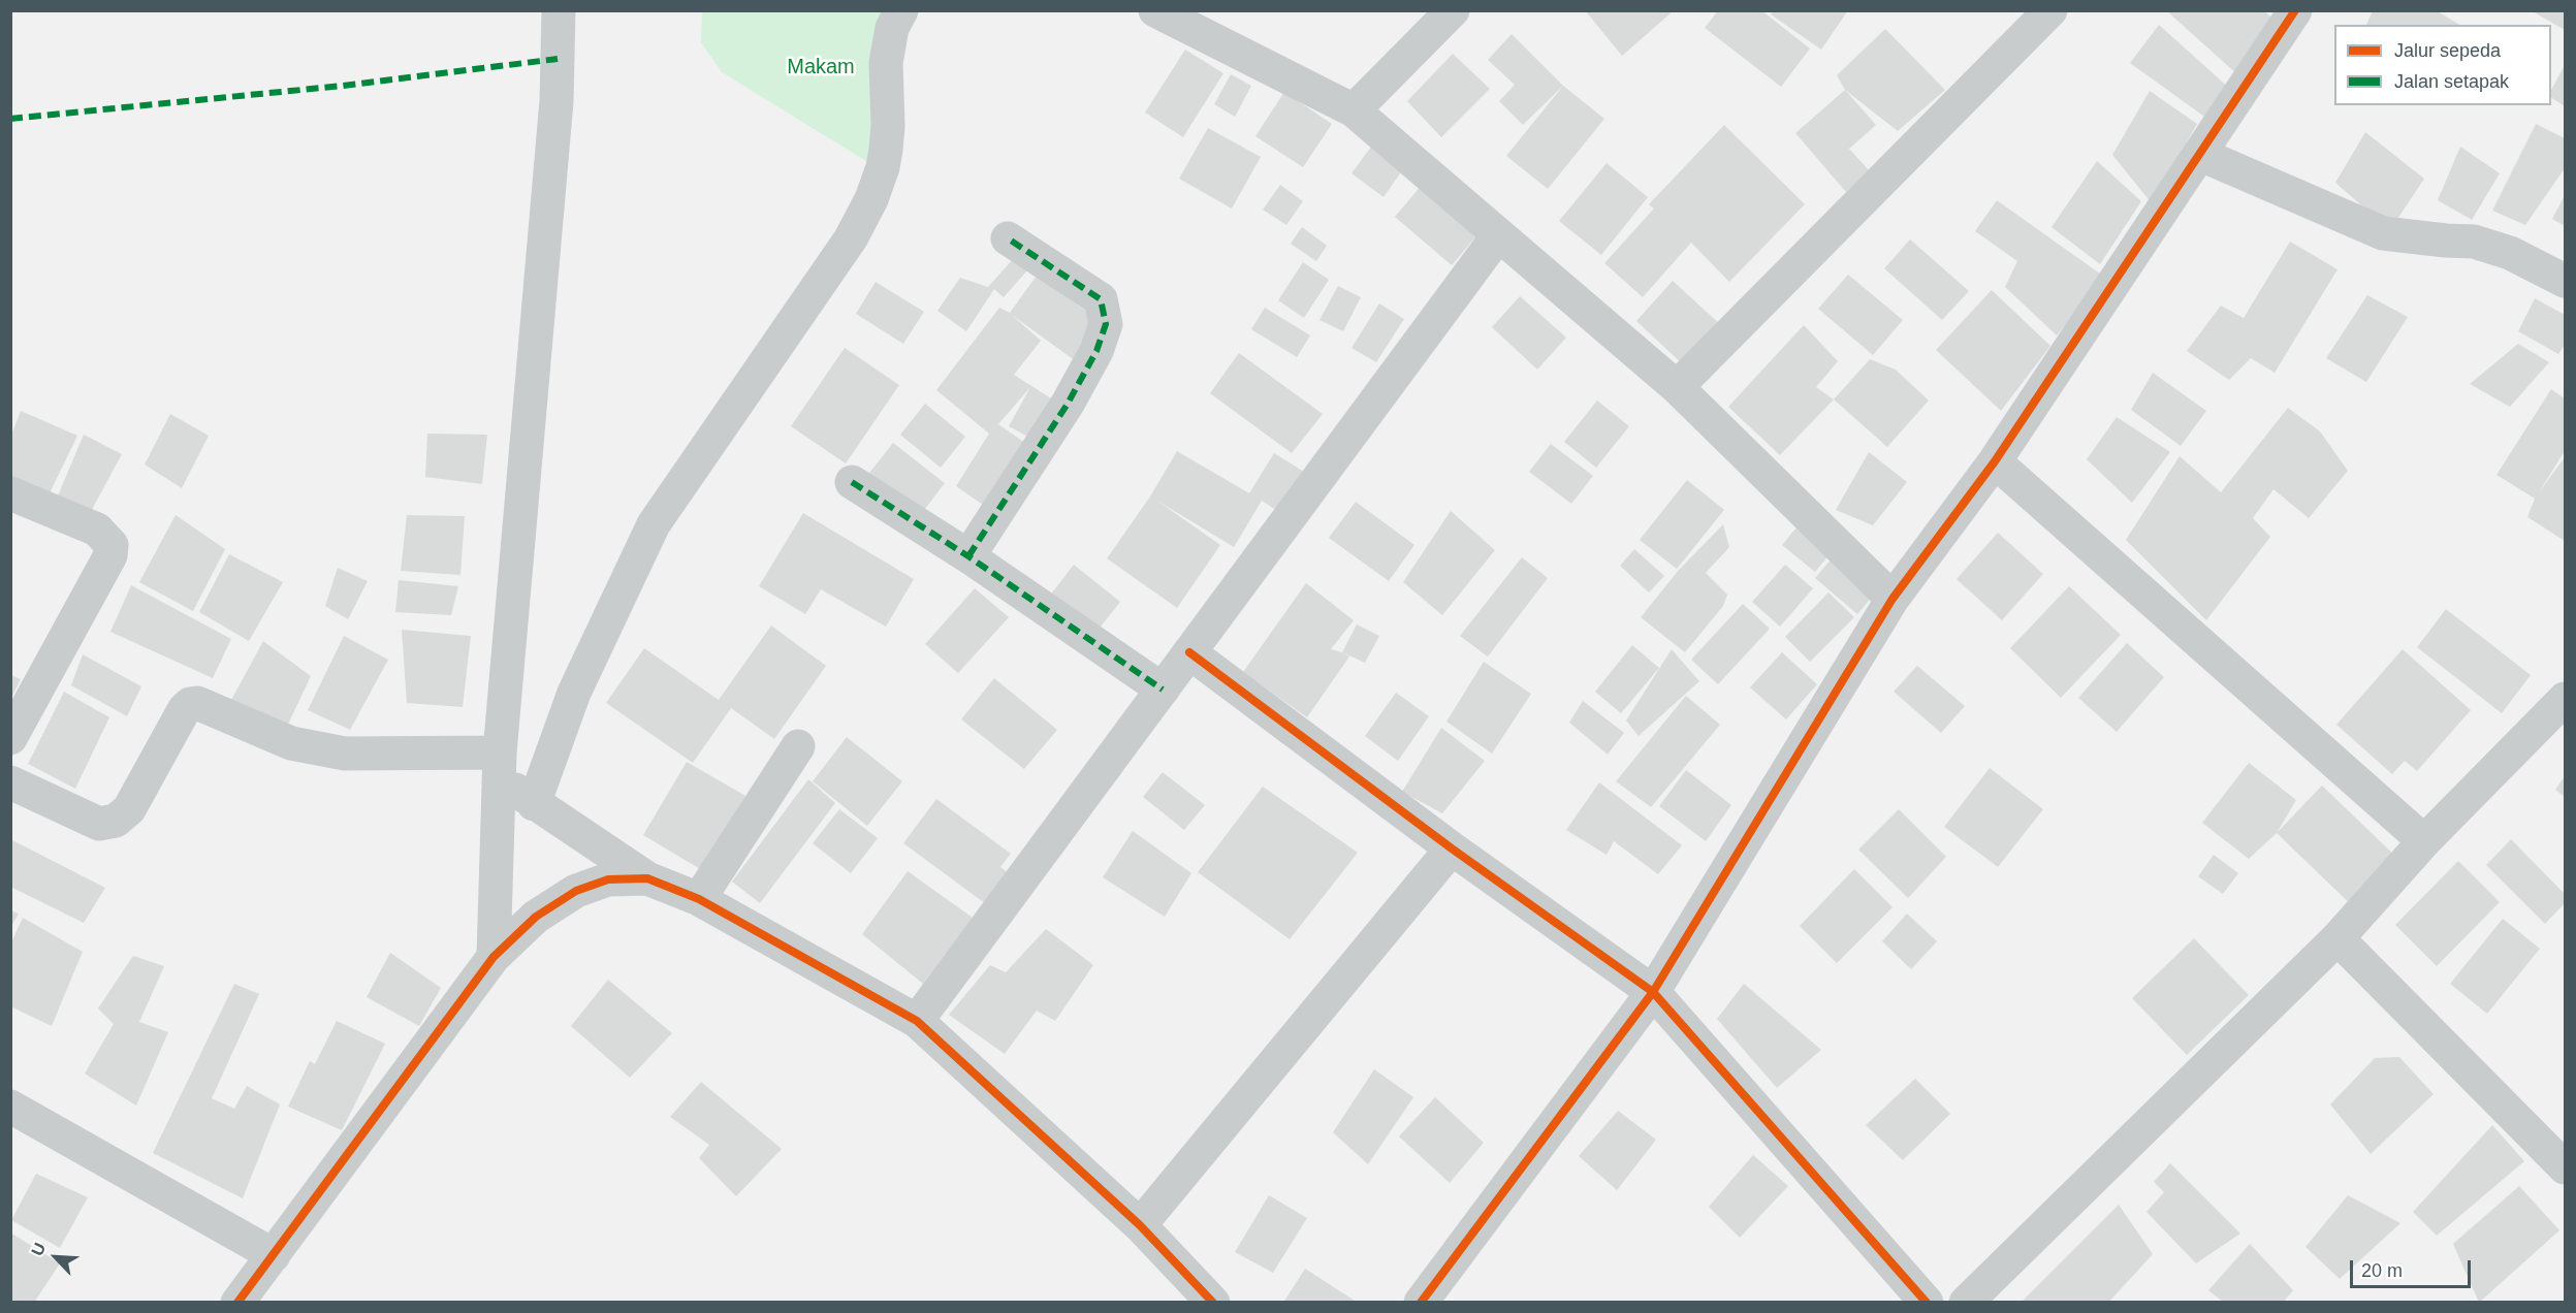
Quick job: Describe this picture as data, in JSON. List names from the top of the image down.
{
  "parks": ["Makam"],
  "legend": ["Jalur sepeda", "Jalan setapak"],
  "scale_bar": "20 m",
  "north": "top left"
}
